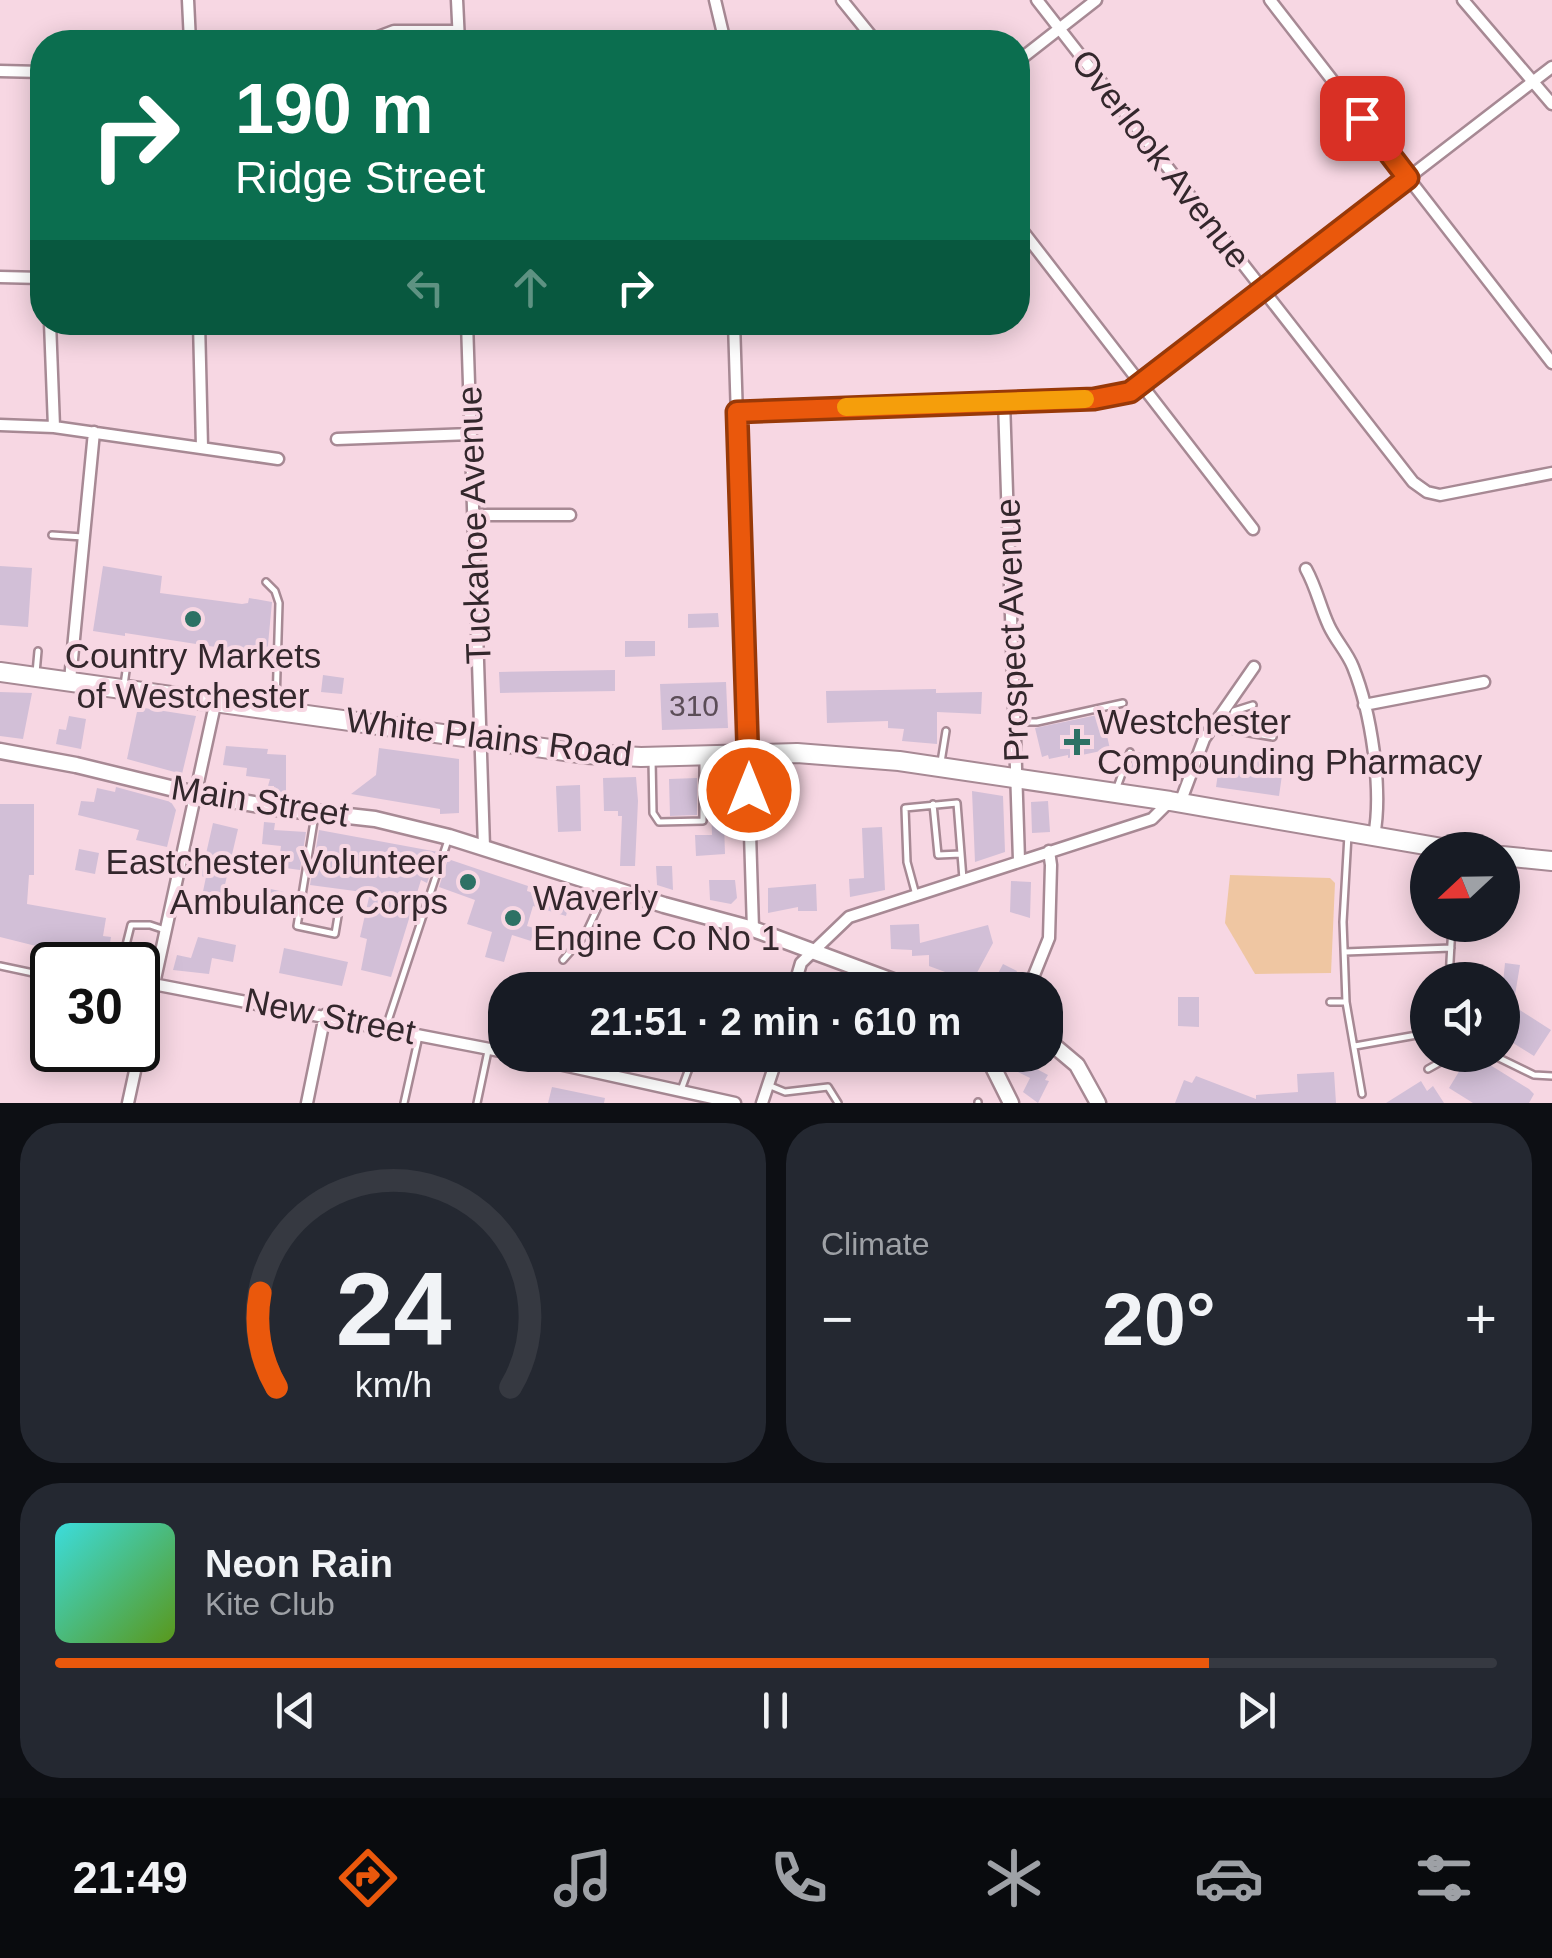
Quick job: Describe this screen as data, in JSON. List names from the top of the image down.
{
  "streets": {
    "main road": ["White Plains Road"],
    "street": [
      "Overlook Avenue",
      "Tuckahoe Avenue",
      "Prospect Avenue",
      "Main Street",
      "New Street"
    ]
  },
  "crossings": [
    ["Tuckahoe Avenue", "White Plains Road"],
    ["Tuckahoe Avenue", "Main Street"],
    ["Prospect Avenue", "White Plains Road"]
  ],
  "places": {
    "other": ["Country Markets of Westchester", "Eastchester Volunteer Ambulance Corps", "Waverly Engine Co No 1"],
    "health": ["Westchester Compounding Pharmacy"]
  },
  "house_numbers": ["310"],
  "north": "left",
  "page": {
    "turn": ["190 m", "Ridge Street"],
    "limit": "30",
    "trip": "21:51 · 2 min · 610 m",
    "tile": "Climate",
    "heat": ["−", "20°", "+"],
    "song": ["Neon Rain", "Kite Club"],
    "tabs": "21:49",
    "gauge": ["24", "km/h"]
  }
}
